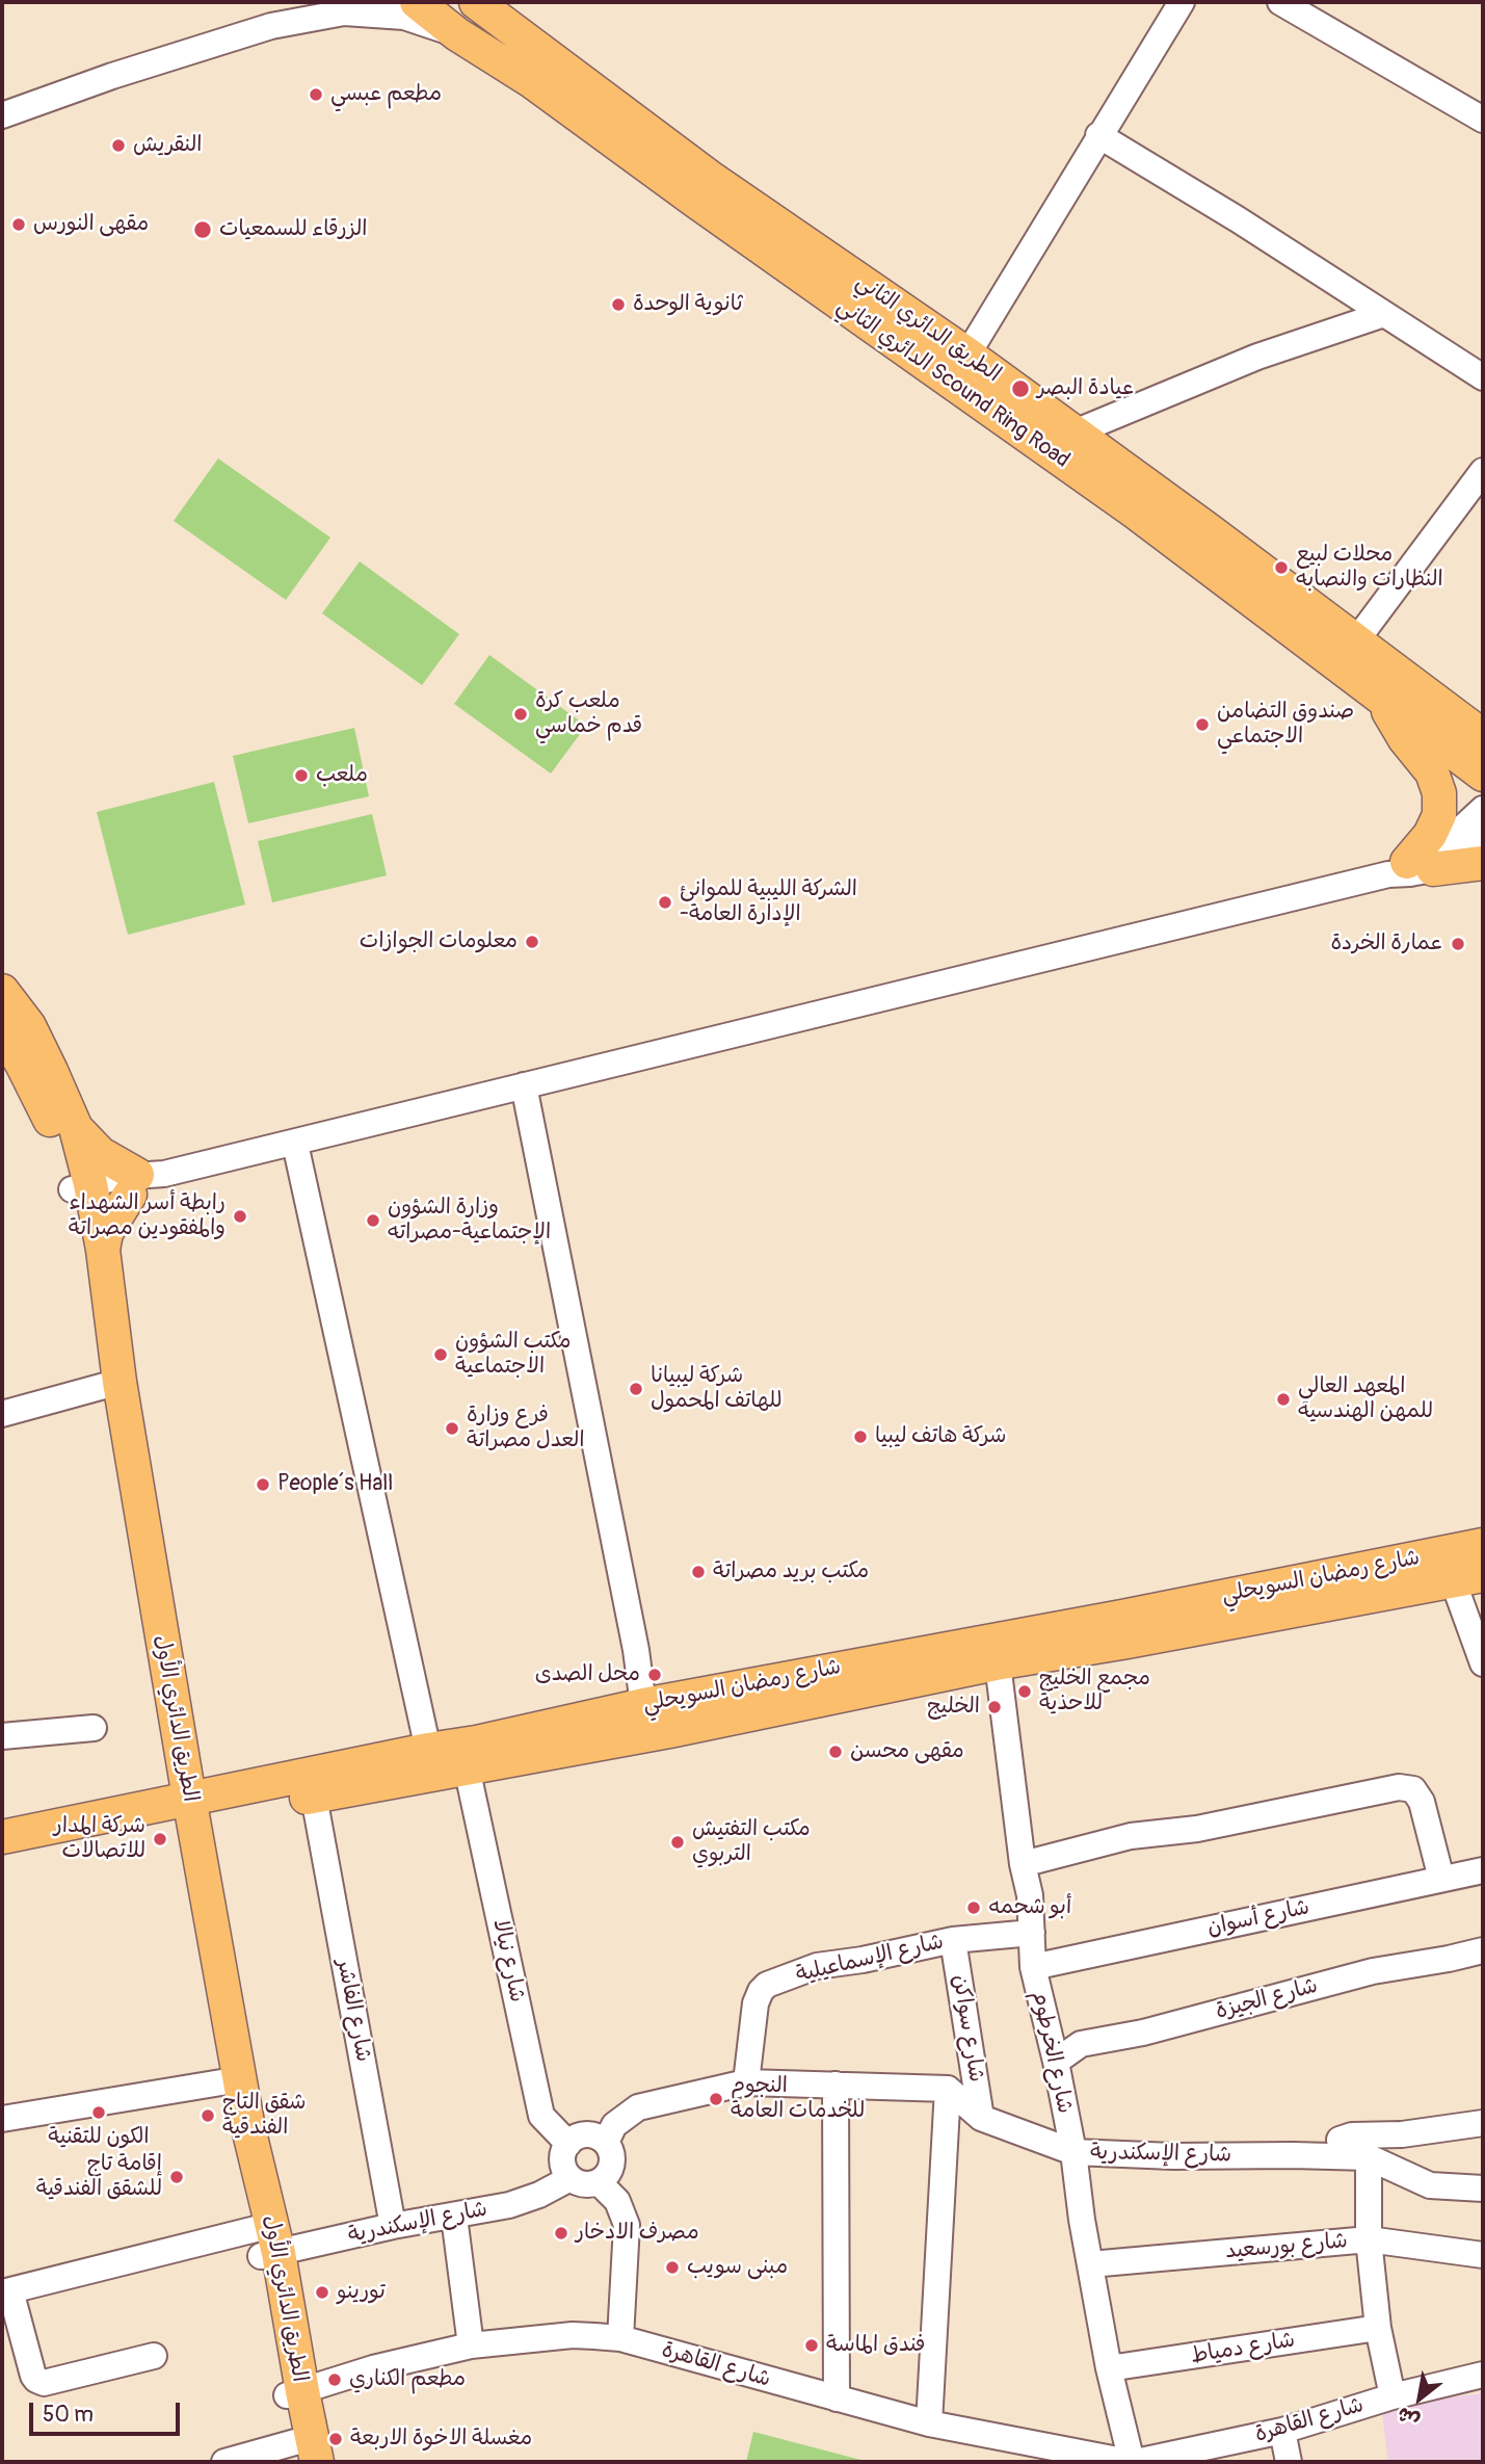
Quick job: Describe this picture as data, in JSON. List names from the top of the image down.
{
  "streets": {
    "main road": [
      "الطريق الدائري الثاني",
      "الدائري الثاني Scound Ring Road",
      "شارع رمضان السويحلي",
      "الطريق الدائري الأول"
    ],
    "street": [
      "شارع أسوان",
      "شارع الإسماعيلية",
      "شارع نيالا",
      "شارع الجيزة",
      "شارع الفاشر",
      "شارع سواكن",
      "شارع الخرطوم",
      "شارع الإسكندرية",
      "شارع بورسعيد",
      "شارع دمياط",
      "شارع القاهرة"
    ]
  },
  "crossings": [
    ["الطريق الدائري الثاني", "الدائري الثاني Scound Ring Road"],
    ["شارع رمضان السويحلي", "الطريق الدائري الأول"],
    ["شارع رمضان السويحلي", "شارع نيالا"],
    ["شارع رمضان السويحلي", "شارع الفاشر"],
    ["شارع رمضان السويحلي", "شارع الخرطوم"],
    ["شارع أسوان", "شارع الخرطوم"],
    ["شارع الإسماعيلية", "شارع سواكن"],
    ["شارع الإسماعيلية", "شارع الخرطوم"],
    ["شارع نيالا", "شارع الإسكندرية"],
    ["شارع الجيزة", "شارع الخرطوم"],
    ["شارع الفاشر", "شارع الإسكندرية"],
    ["شارع سواكن", "شارع الإسكندرية"],
    ["شارع الخرطوم", "شارع الإسكندرية"],
    ["شارع الخرطوم", "شارع بورسعيد"],
    ["شارع الخرطوم", "شارع دمياط"],
    ["شارع الخرطوم", "شارع القاهرة"]
  ],
  "places": [
    "مطعم عبسي",
    "النقريش",
    "مقهى النورس",
    "الزرقاء للسمعيات",
    "ثانوية الوحدة",
    "عيادة البصر",
    "محلات لبيع النظارات والنصابه",
    "ملعب كرة قدم خماسي",
    "صندوق التضامن الاجتماعي",
    "ملعب",
    "الشركة الليبية للموانئ -الإدارة العامة",
    "معلومات الجوازات",
    "عمارة الخردة",
    "رابطة أسر الشهداء والمفقودين مصراتة",
    "وزارة الشؤون الإجتماعية-مصراته",
    "مكتب الشؤون الاجتماعية",
    "شركة ليبيانا للهاتف المحمول",
    "المعهد العالي للمهن الهندسيه",
    "فرع وزارة العدل مصراتة",
    "شركة هاتف ليبيا",
    "People´s Hall",
    "مكتب بريد مصراتة",
    "محل الصدى",
    "مجمع الخليج للاحذية",
    "الخليج",
    "مقهى محسن",
    "شركة المدار للاتصالات",
    "مكتب التفتيش التربوي",
    "أبو شحمه",
    "النجوم للخدمات العامة",
    "الكون للتقنية",
    "شقق التاج الفندقية",
    "إقامة تاج للشقق الفندقية",
    "مصرف الادخار",
    "مبنى سويب",
    "تورينو",
    "فندق الماسة",
    "مطعم الكناري",
    "مغسلة الاخوة الاربعة"
  ],
  "scale_bar": "50 m",
  "north": "bottom left"
}
